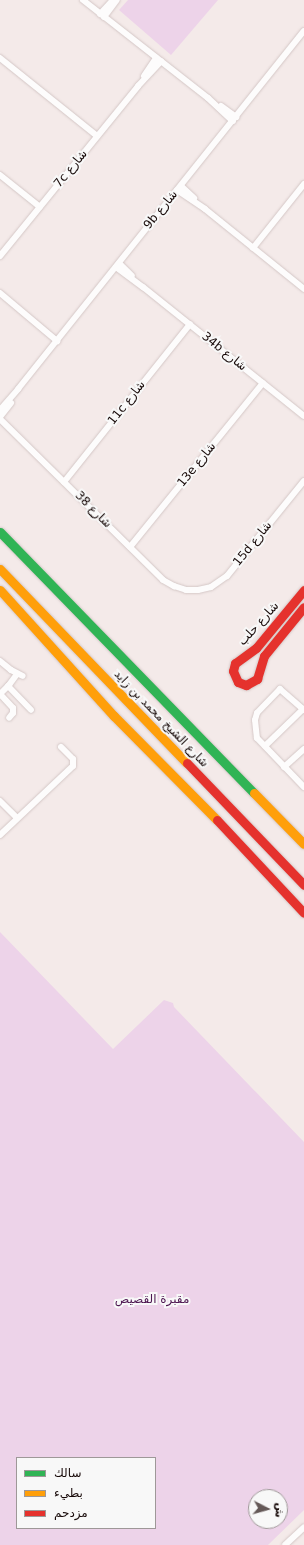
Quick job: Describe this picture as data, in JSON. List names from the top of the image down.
{
  "streets": {
    "main road": ["شارع حلب", "شارع الشيخ محمد بن زايد"],
    "street": [
      "7c شارع",
      "9b شارع",
      "34b شارع",
      "11c شارع",
      "13e شارع",
      "شارع 38",
      "15d شارع"
    ]
  },
  "crossings": [
    ["9b شارع", "34b شارع"],
    ["9b شارع", "شارع 38"],
    ["34b شارع", "11c شارع"],
    ["34b شارع", "13e شارع"],
    ["11c شارع", "شارع 38"],
    ["13e شارع", "شارع 38"],
    ["شارع 38", "15d شارع"]
  ],
  "parks": ["مقبرة القصيص"],
  "legend": ["سالك", "بطيء", "مزدحم"],
  "north": "right"
}
